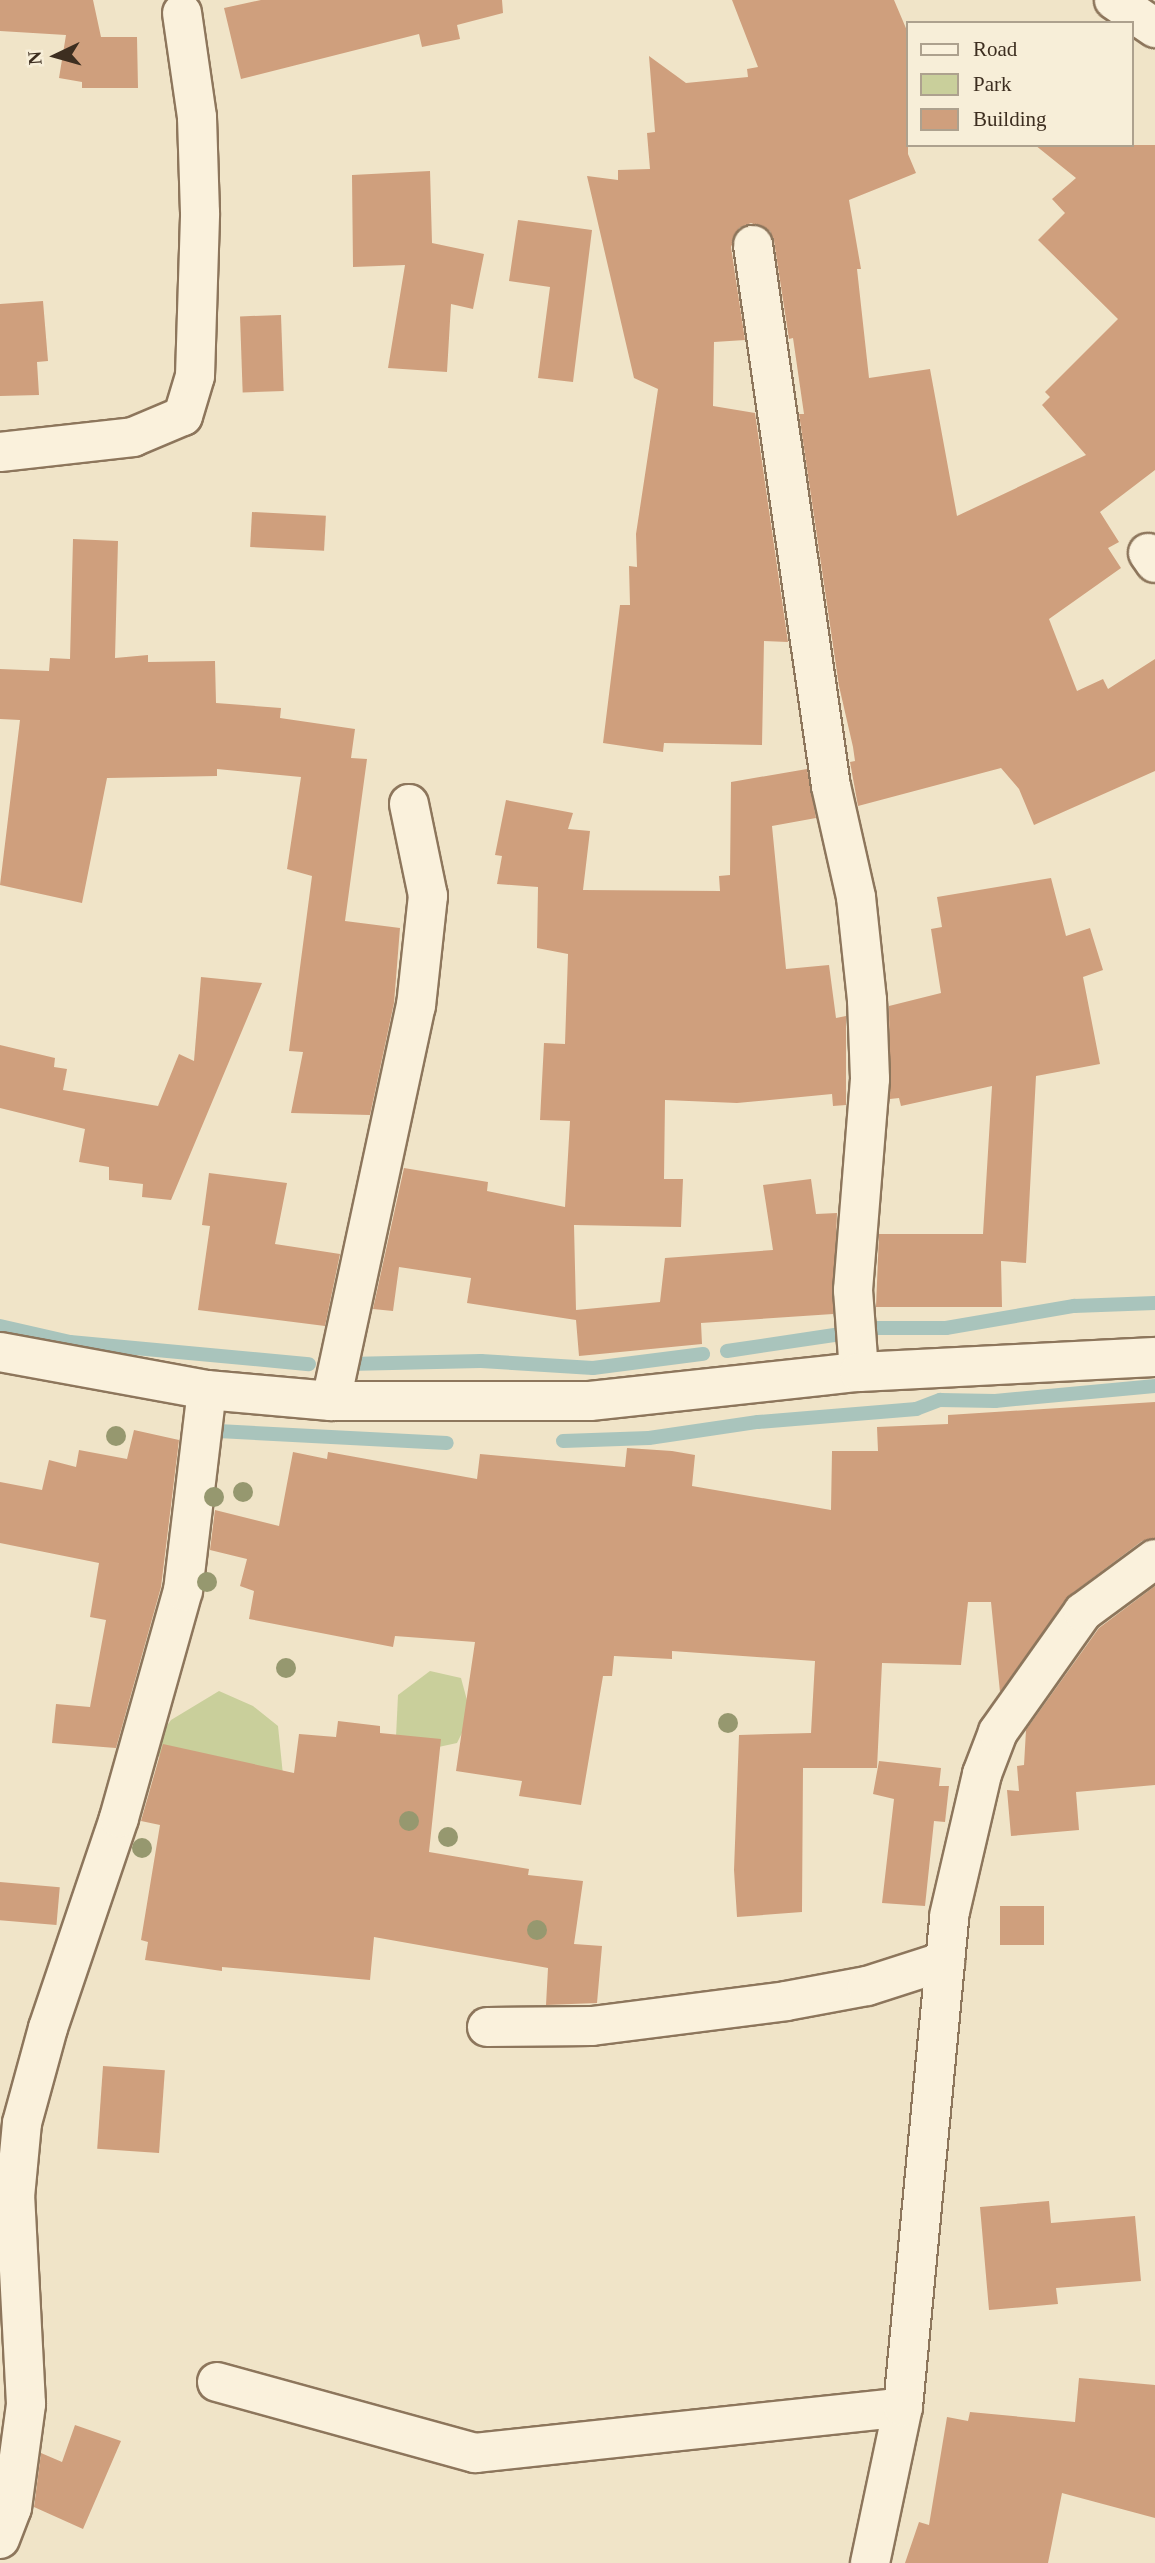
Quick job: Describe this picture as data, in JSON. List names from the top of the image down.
{
  "legend": ["Road", "Park", "Building"],
  "north": "left"
}
